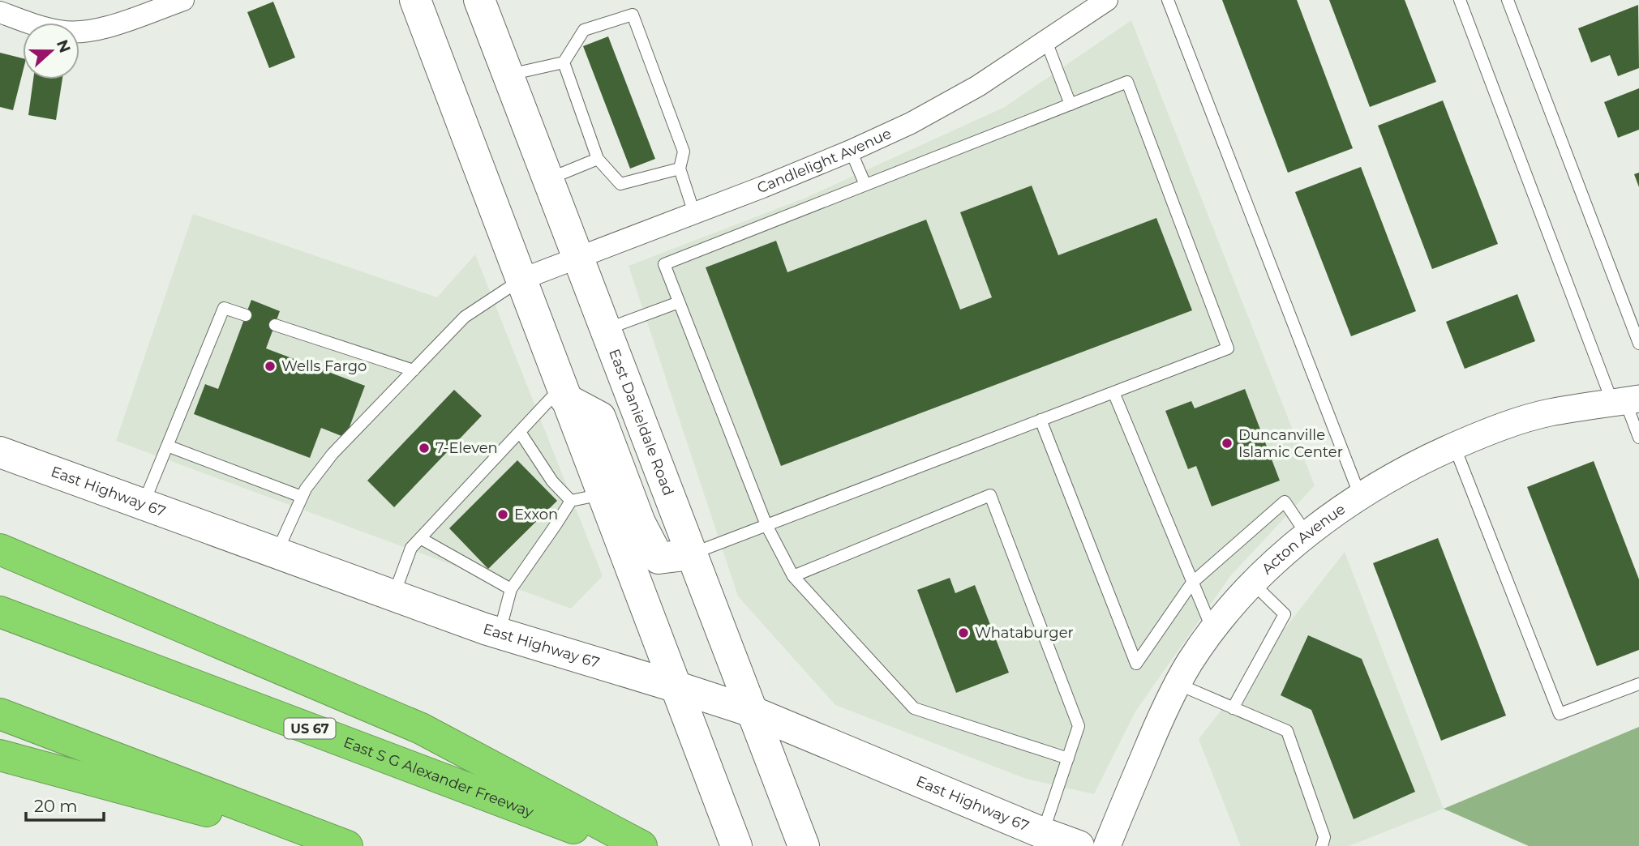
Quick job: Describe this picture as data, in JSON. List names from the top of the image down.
{
  "streets": {
    "highway": ["US 67", "East S G Alexander Freeway"],
    "main road": ["East Danieldale Road", "East Highway 67"],
    "street": ["Candlelight Avenue", "Acton Avenue"]
  },
  "crossings": [
    ["Candlelight Avenue", "East Danieldale Road"],
    ["East Danieldale Road", "East Highway 67"]
  ],
  "places": [
    "Wells Fargo",
    "Duncanville Islamic Center",
    "7-Eleven",
    "Exxon",
    "Whataburger"
  ],
  "scale_bar": "20 m",
  "north": "right"
}
